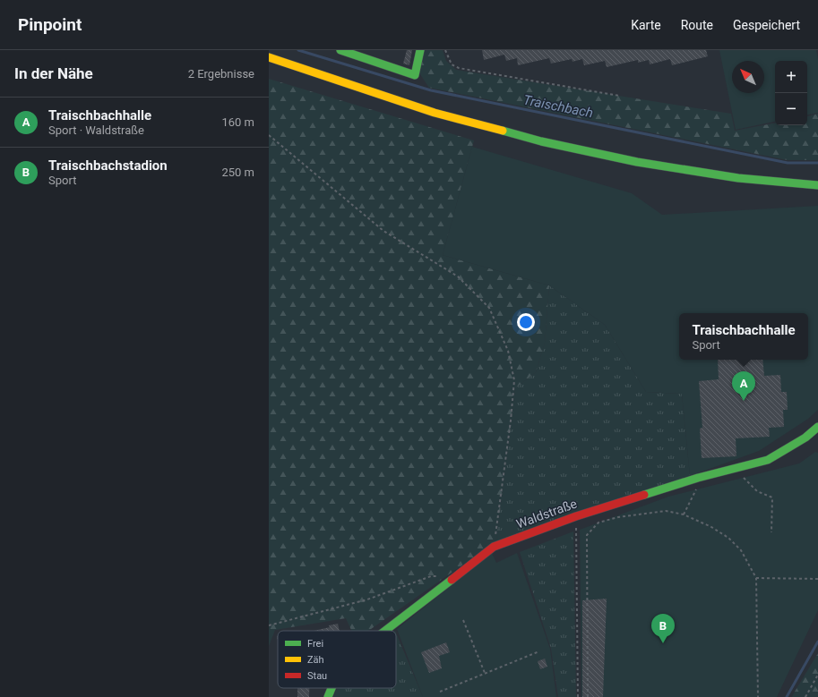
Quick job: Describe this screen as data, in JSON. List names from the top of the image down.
{
  "streets": {
    "street": ["Waldstraße"]
  },
  "water": ["Traischbach"],
  "legend": ["Frei", "Zäh", "Stau"],
  "north": "top left",
  "page": {
    "header": "Pinpoint",
    "nav": ["Karte", "Route", "Gespeichert"],
    "heading": ["In der Nähe", "2 Ergebnisse"],
    "map_buttons": ["+", "−"],
    "list": [
      {
        "mark": "A",
        "name": "Traischbachhalle",
        "note": "Sport · Waldstraße",
        "value": "160 m"
      },
      {
        "mark": "B",
        "name": "Traischbachstadion",
        "note": "Sport",
        "value": "250 m"
      }
    ],
    "popup": ["Traischbachhalle", "Sport"],
    "pins": ["A", "B"]
  }
}
